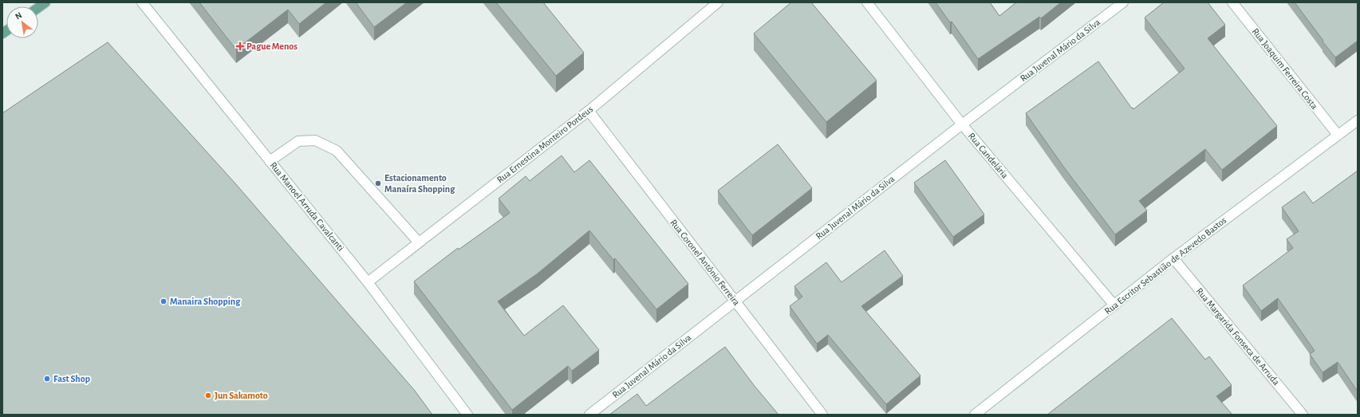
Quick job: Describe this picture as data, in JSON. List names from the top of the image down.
{
  "streets": {
    "main road": [
      "Rua Juvenal Mário da Silva",
      "Rua Joaquim Ferreira Costa",
      "Rua Ernestina Monteiro Pordeus",
      "Rua Candelária",
      "Rua Manoel Arruda Cavalcanti",
      "Rua Coronel Antônio Ferreira",
      "Rua Escritor Sebastião de Azevedo Bastos",
      "Rua Margarida Fonseca de Arruda"
    ]
  },
  "crossings": [
    ["Rua Juvenal Mário da Silva", "Rua Candelária"],
    ["Rua Juvenal Mário da Silva", "Rua Coronel Antônio Ferreira"],
    ["Rua Joaquim Ferreira Costa", "Rua Escritor Sebastião de Azevedo Bastos"],
    ["Rua Ernestina Monteiro Pordeus", "Rua Manoel Arruda Cavalcanti"],
    ["Rua Ernestina Monteiro Pordeus", "Rua Coronel Antônio Ferreira"],
    ["Rua Candelária", "Rua Escritor Sebastião de Azevedo Bastos"],
    ["Rua Escritor Sebastião de Azevedo Bastos", "Rua Margarida Fonseca de Arruda"]
  ],
  "places": {
    "health": ["Pague Menos"],
    "other": [
      "Estacionamento Manaíra Shopping",
      "Manaira Shopping",
      "Fast Shop",
      "Jun Sakamoto"
    ]
  },
  "north": "top left"
}
